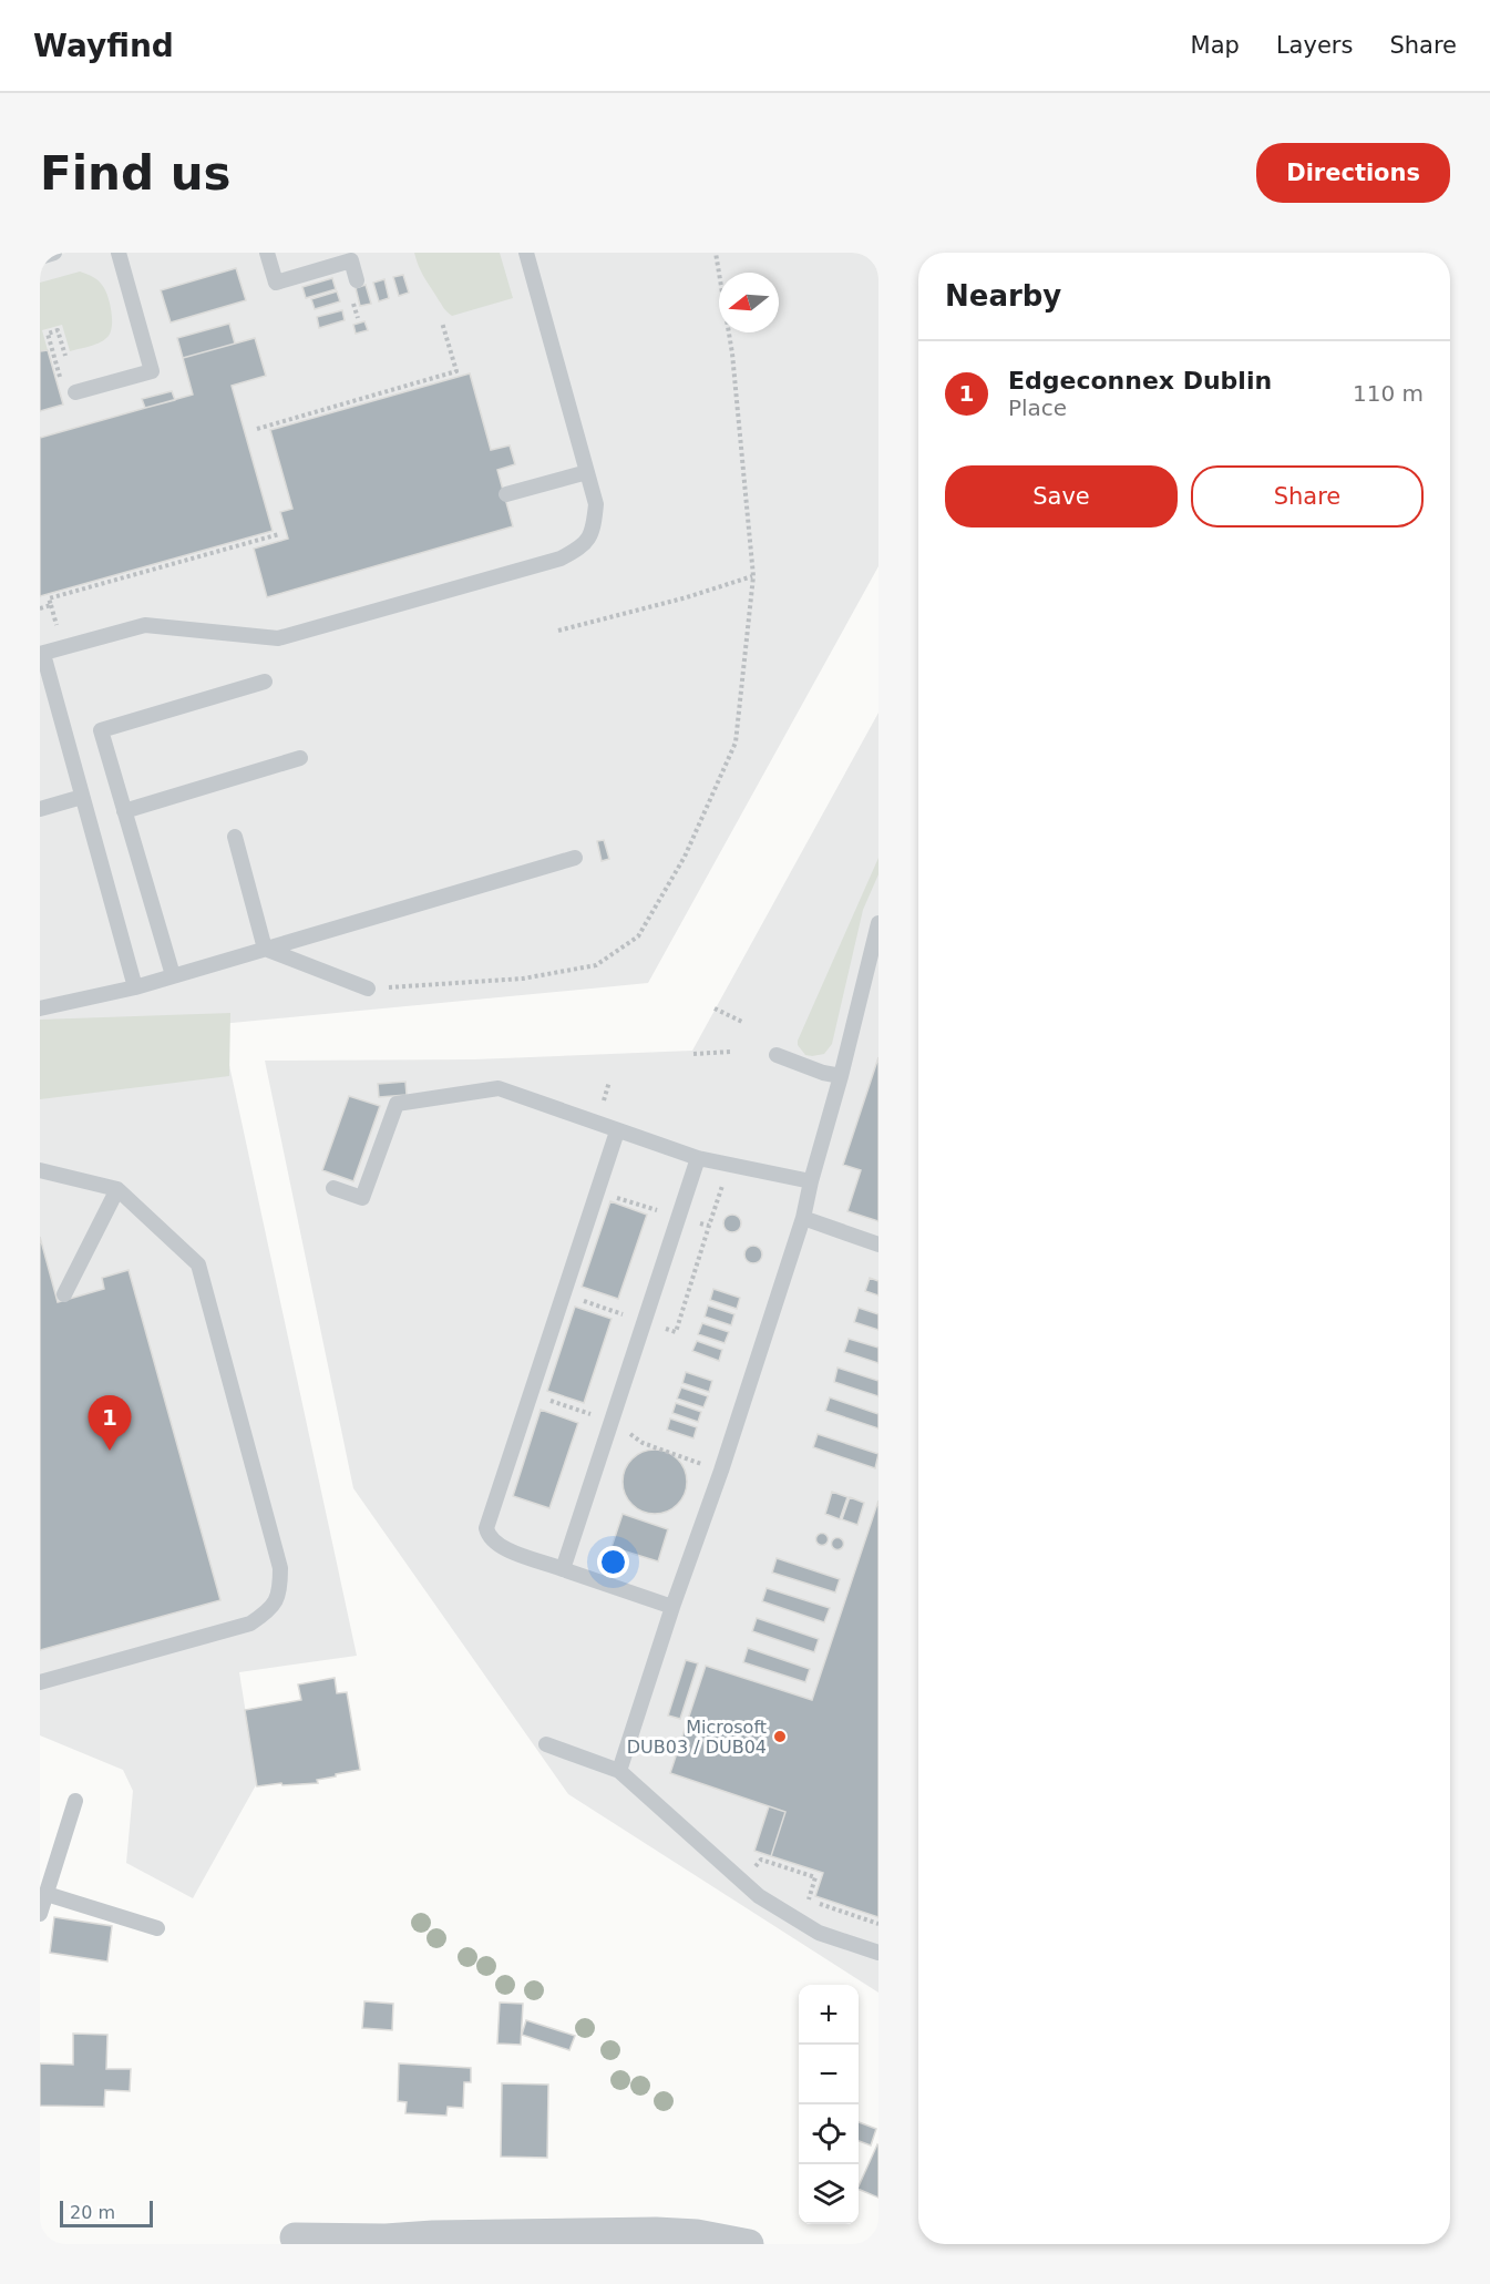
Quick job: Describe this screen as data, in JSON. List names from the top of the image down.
{
  "places": ["Microsoft DUB03 / DUB04"],
  "scale_bar": "20 m",
  "north": "left",
  "page": {
    "header": "Wayfind",
    "nav": ["Map", "Layers", "Share"],
    "buttons": [
      "Directions",
      ["Save", "Share"]
    ],
    "title": "Find us",
    "heading": "Nearby",
    "list": [
      {
        "mark": "1",
        "name": "Edgeconnex Dublin",
        "note": "Place",
        "value": "110 m"
      }
    ],
    "pins": "1",
    "map_buttons": ["+", "−"],
    "scale": "20 m"
  }
}
